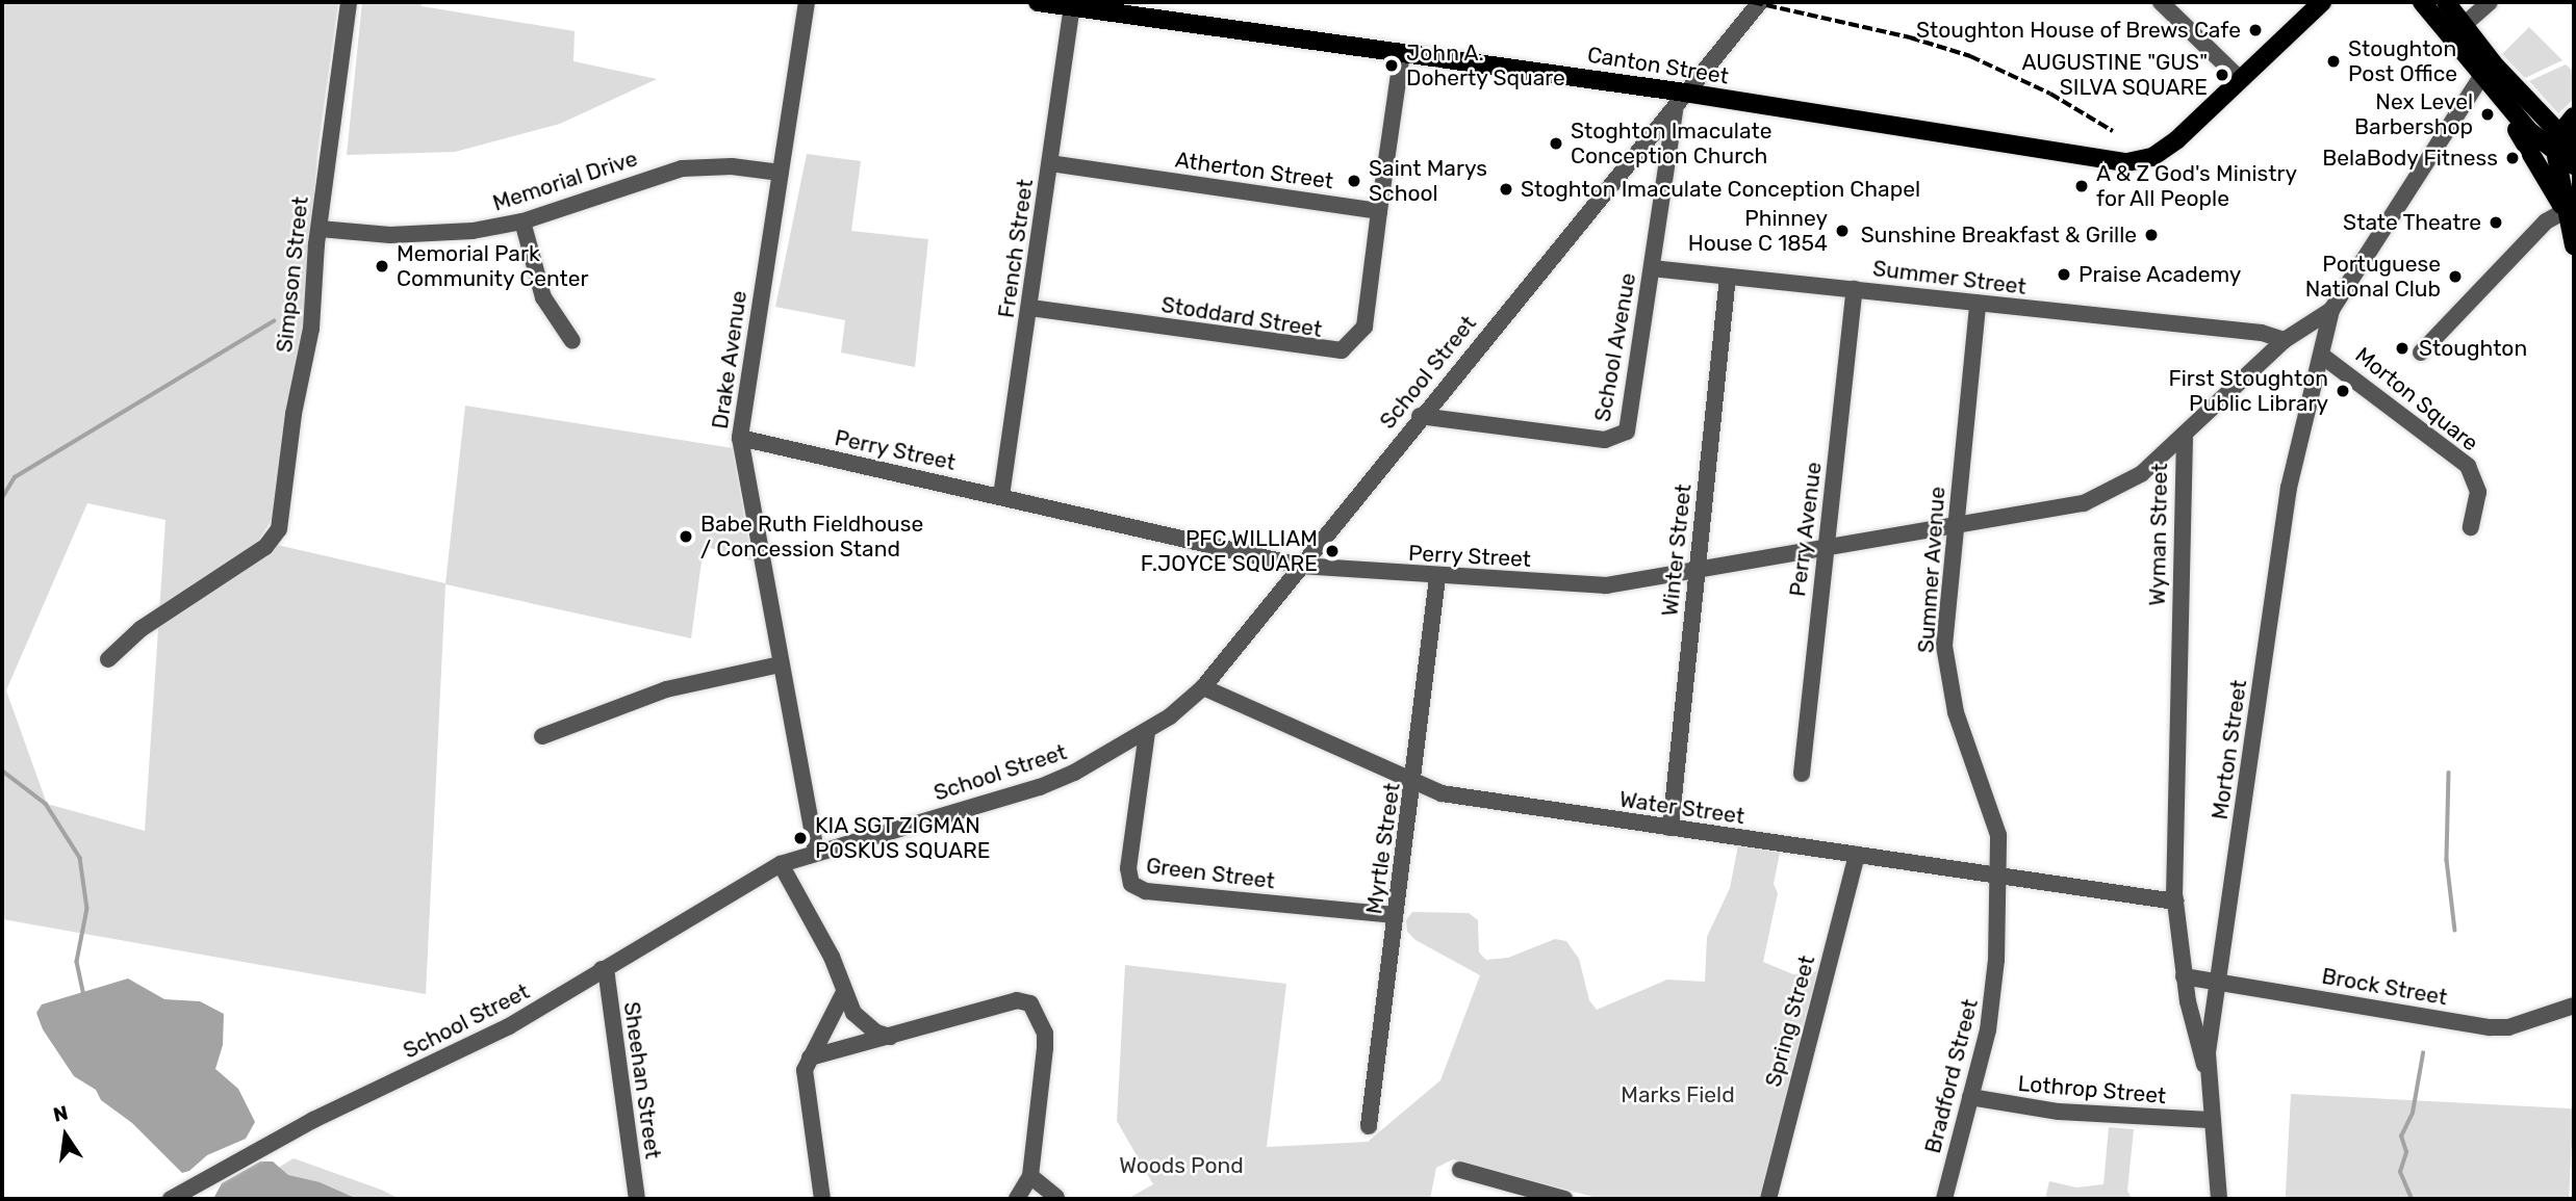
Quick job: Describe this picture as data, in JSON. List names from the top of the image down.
{
  "streets": {
    "main road": ["Canton Street"],
    "street": [
      "Atherton Street",
      "Memorial Drive",
      "French Street",
      "Simpson Street",
      "Summer Street",
      "Stoddard Street",
      "School Avenue",
      "Drake Avenue",
      "School Street",
      "Morton Square",
      "Perry Street",
      "Perry Avenue",
      "Wyman Street",
      "Winter Street",
      "Summer Avenue",
      "Morton Street",
      "Water Street",
      "Myrtle Street",
      "Green Street",
      "Brock Street",
      "Spring Street",
      "Bradford Street",
      "Sheehan Street",
      "Lothrop Street"
    ]
  },
  "crossings": [
    ["Canton Street", "French Street"],
    ["Canton Street", "School Avenue"],
    ["Canton Street", "School Street"],
    ["Atherton Street", "French Street"],
    ["Atherton Street", "Stoddard Street"],
    ["Memorial Drive", "Simpson Street"],
    ["Memorial Drive", "Drake Avenue"],
    ["French Street", "Stoddard Street"],
    ["French Street", "Perry Street"],
    ["Summer Street", "School Avenue"],
    ["Summer Street", "Perry Avenue"],
    ["Summer Street", "Wyman Street"],
    ["Summer Street", "Winter Street"],
    ["Summer Street", "Summer Avenue"],
    ["School Avenue", "School Street"],
    ["Drake Avenue", "School Street"],
    ["Drake Avenue", "Perry Street"],
    ["School Street", "Perry Street"],
    ["School Street", "Water Street"],
    ["School Street", "Green Street"],
    ["School Street", "Sheehan Street"],
    ["Morton Square", "Morton Street"],
    ["Perry Street", "Perry Avenue"],
    ["Perry Street", "Wyman Street"],
    ["Perry Street", "Winter Street"],
    ["Perry Street", "Summer Avenue"],
    ["Perry Street", "Myrtle Street"],
    ["Wyman Street", "Morton Street"],
    ["Wyman Street", "Water Street"],
    ["Wyman Street", "Brock Street"],
    ["Winter Street", "Water Street"],
    ["Summer Avenue", "Water Street"],
    ["Summer Avenue", "Bradford Street"],
    ["Morton Street", "Brock Street"],
    ["Morton Street", "Lothrop Street"],
    ["Water Street", "Myrtle Street"],
    ["Water Street", "Spring Street"],
    ["Water Street", "Bradford Street"],
    ["Myrtle Street", "Green Street"],
    ["Bradford Street", "Lothrop Street"]
  ],
  "parks": ["Marks Field", "Woods Pond"],
  "places": [
    "Stoughton House of Brews Cafe",
    "Stoughton Post Office",
    "John A. Doherty Square",
    "AUGUSTINE \"GUS\" SILVA SQUARE",
    "Nex Level Barbershop",
    "Stoghton Imaculate Conception Church",
    "BelaBody Fitness",
    "Saint Marys School",
    "A & Z God's Ministry for All People",
    "Stoghton Imaculate Conception Chapel",
    "State Theatre",
    "Phinney House C 1854",
    "Sunshine Breakfast & Grille",
    "Memorial Park Community Center",
    "Praise Academy",
    "Portuguese National Club",
    "Stoughton",
    "First Stoughton Public Library",
    "Babe Ruth Fieldhouse / Concession Stand",
    "PFC WILLIAM F.JOYCE SQUARE",
    "KIA SGT ZIGMAN POSKUS SQUARE"
  ],
  "north": "top"
}
